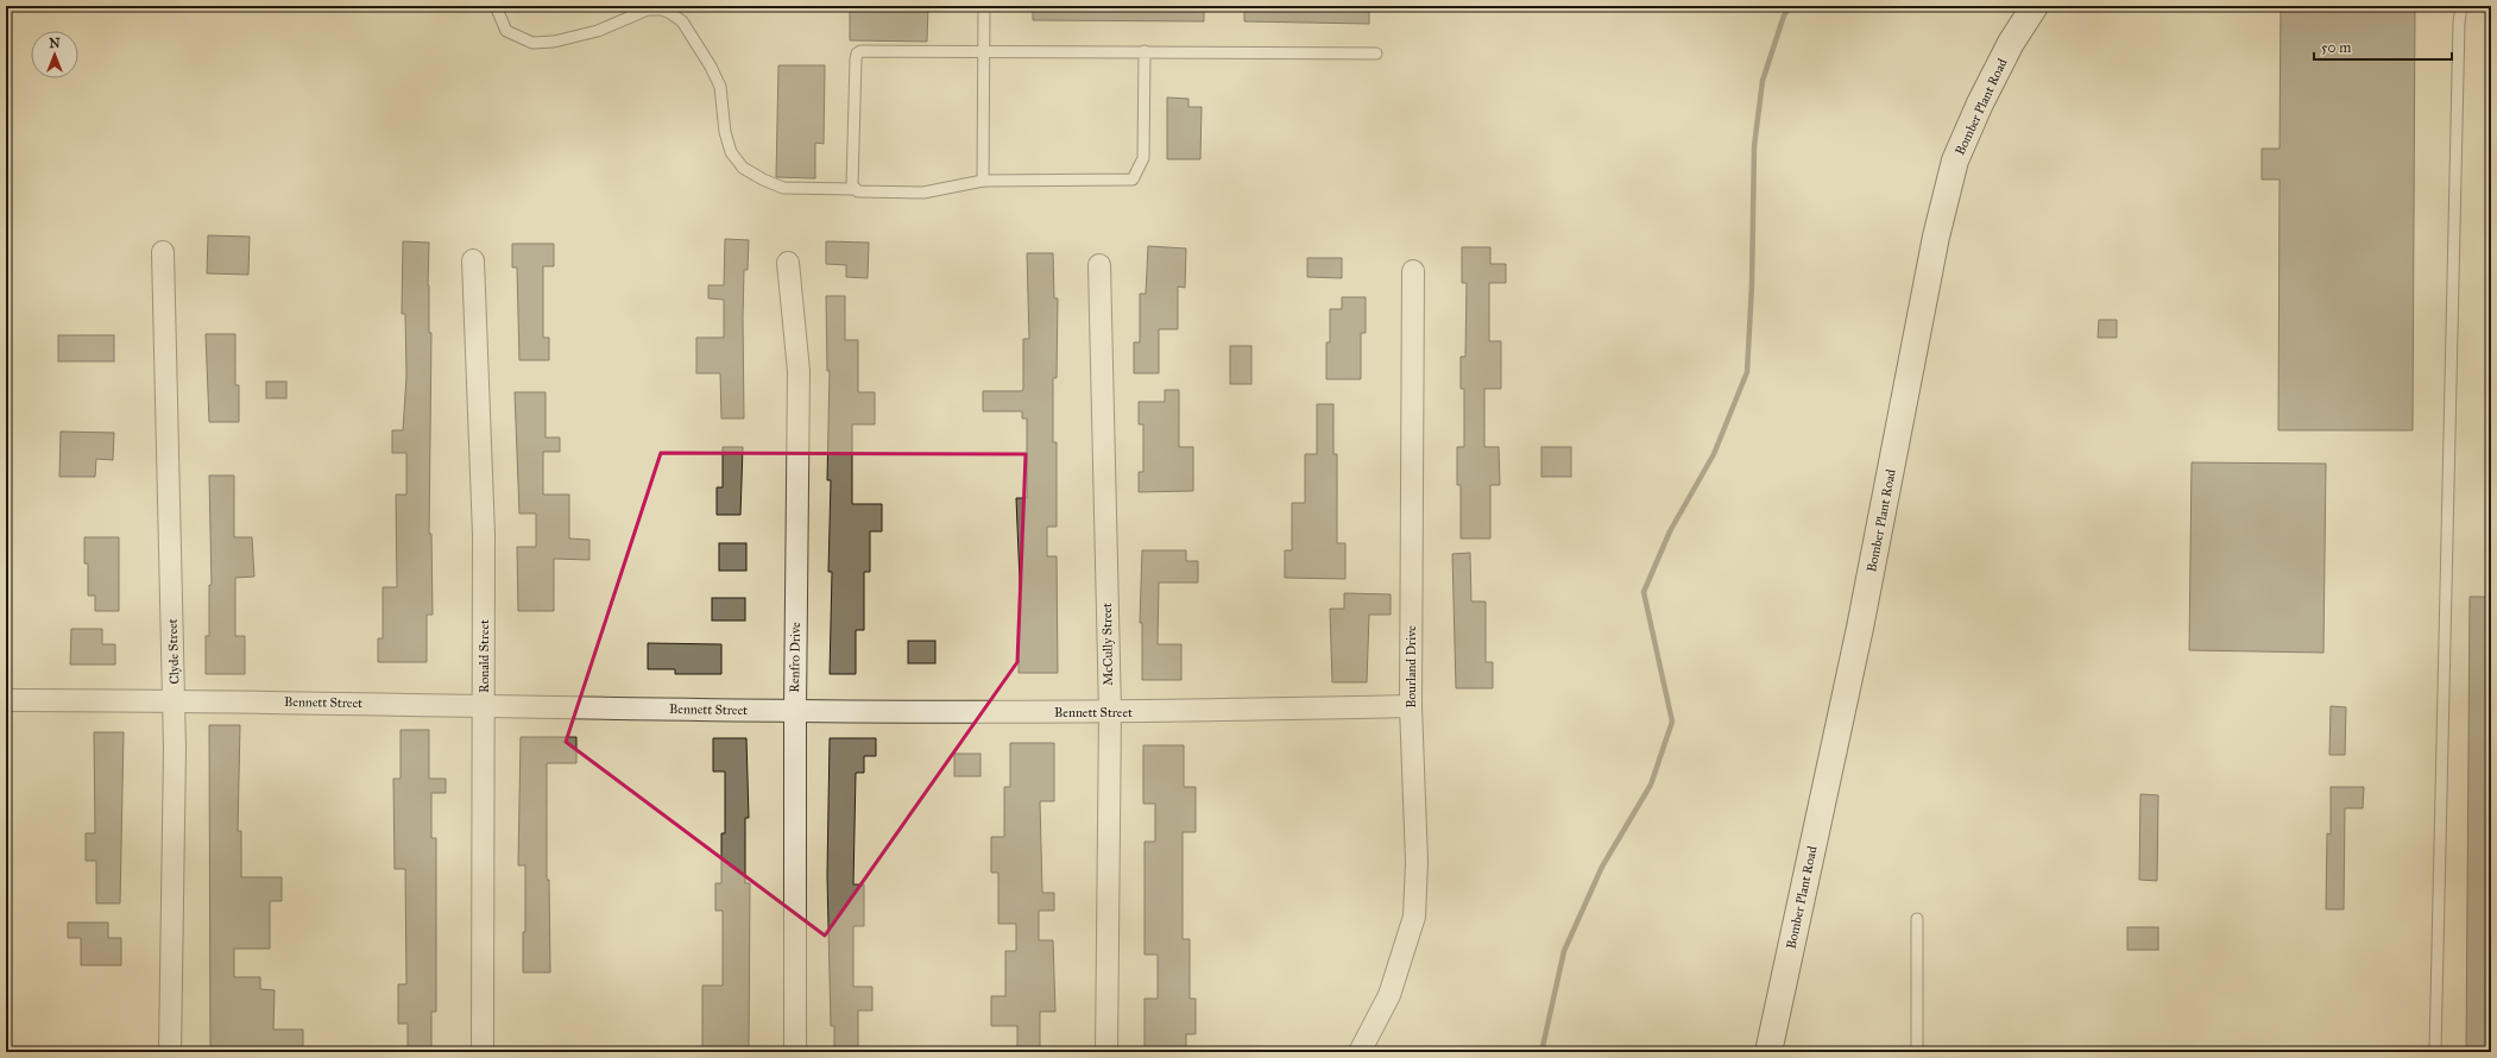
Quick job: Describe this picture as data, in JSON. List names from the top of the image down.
{
  "streets": {
    "street": [
      "Bomber Plant Road",
      "McCully Street",
      "Clyde Street",
      "Ronald Street",
      "Renfro Drive",
      "Bourland Drive",
      "Bennett Street"
    ]
  },
  "crossings": [
    ["McCully Street", "Bennett Street"],
    ["Clyde Street", "Bennett Street"],
    ["Ronald Street", "Bennett Street"],
    ["Renfro Drive", "Bennett Street"],
    ["Bourland Drive", "Bennett Street"]
  ],
  "scale_bar": "50 m",
  "north": "top"
}
